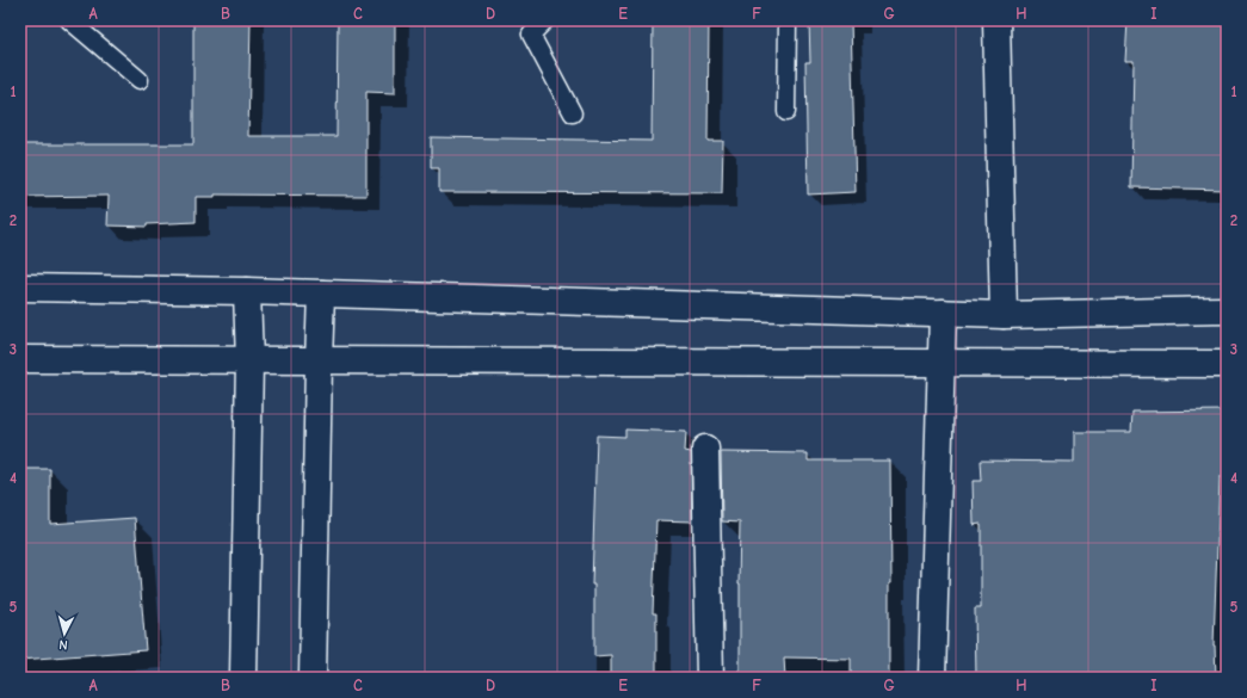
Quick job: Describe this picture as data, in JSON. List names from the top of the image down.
{
  "north": "bottom",
  "grid": {
    "columns": [
      "A",
      "B",
      "C",
      "D",
      "E",
      "F",
      "G",
      "H",
      "I"
    ],
    "rows": [
      "1",
      "2",
      "3",
      "4",
      "5"
    ]
  }
}
